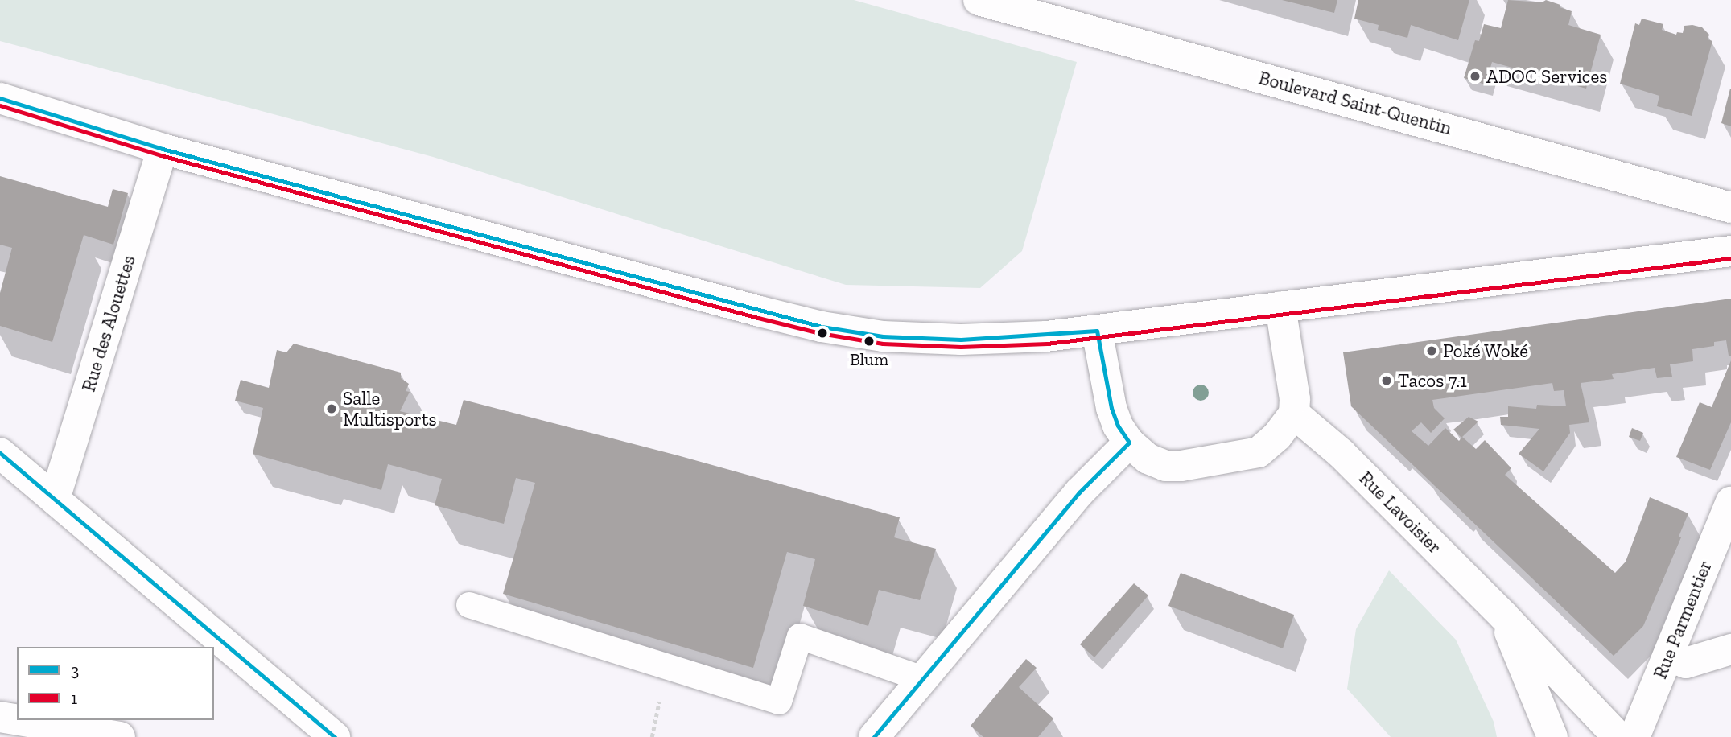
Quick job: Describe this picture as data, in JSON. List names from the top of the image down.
{
  "streets": {
    "street": [
      "Boulevard Saint-Quentin",
      "Rue des Alouettes",
      "Rue Lavoisier",
      "Rue Parmentier"
    ]
  },
  "places": [
    "ADOC Services",
    "Blum",
    "Poké Woké",
    "Tacos 7.1",
    "Salle Multisports"
  ],
  "lines": ["transit line 3", "transit line 1"],
  "legend": ["3", "1"]
}
